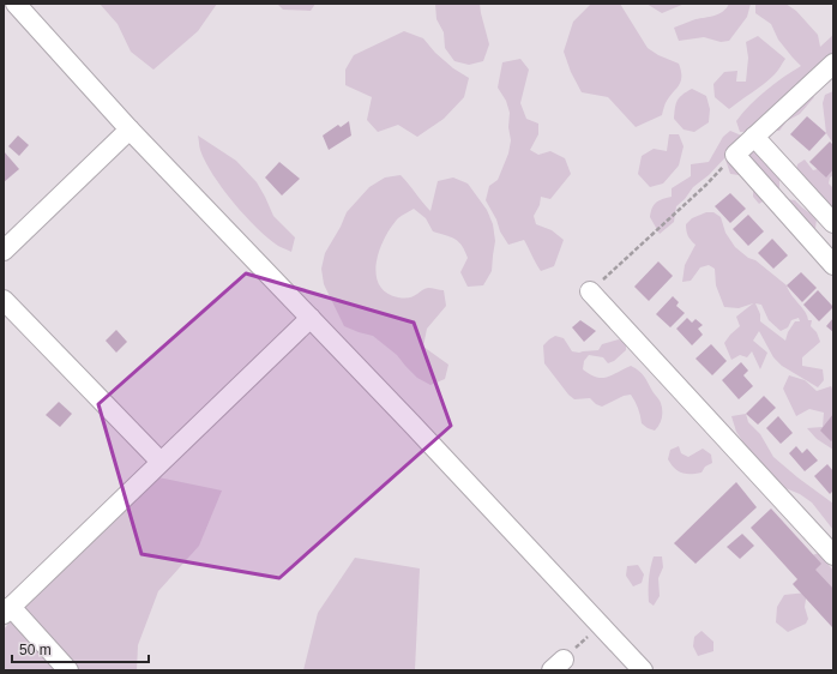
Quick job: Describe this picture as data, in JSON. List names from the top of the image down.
{
  "scale_bar": "50 m"
}
